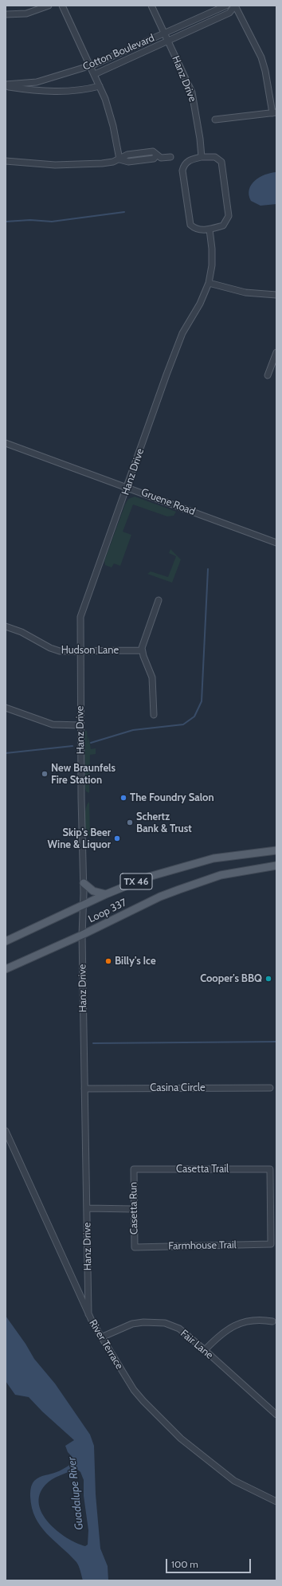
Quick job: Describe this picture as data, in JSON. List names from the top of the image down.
{
  "streets": {
    "main road": ["TX 46", "Loop 337"],
    "street": [
      "Cotton Boulevard",
      "Hanz Drive",
      "Gruene Road",
      "Hudson Lane",
      "Casina Circle",
      "Casetta Trail",
      "Casetta Run",
      "Farmhouse Trail",
      "River Terrace",
      "Fair Lane"
    ]
  },
  "crossings": [
    ["Cotton Boulevard", "Hanz Drive"],
    ["Hanz Drive", "Gruene Road"],
    ["Hanz Drive", "Hudson Lane"],
    ["Hanz Drive", "Loop 337"],
    ["Hanz Drive", "Casina Circle"],
    ["Hanz Drive", "River Terrace"],
    ["Casetta Trail", "Casetta Run"],
    ["Casetta Trail", "Farmhouse Trail"],
    ["Casetta Run", "Farmhouse Trail"],
    ["River Terrace", "Fair Lane"]
  ],
  "water": ["Guadalupe River"],
  "places": [
    "New Braunfels Fire Station",
    "The Foundry Salon",
    "Schertz Bank & Trust",
    "Skip's Beer Wine & Liquor",
    "Billy's Ice",
    "Cooper's BBQ"
  ],
  "scale_bar": "100 m"
}
